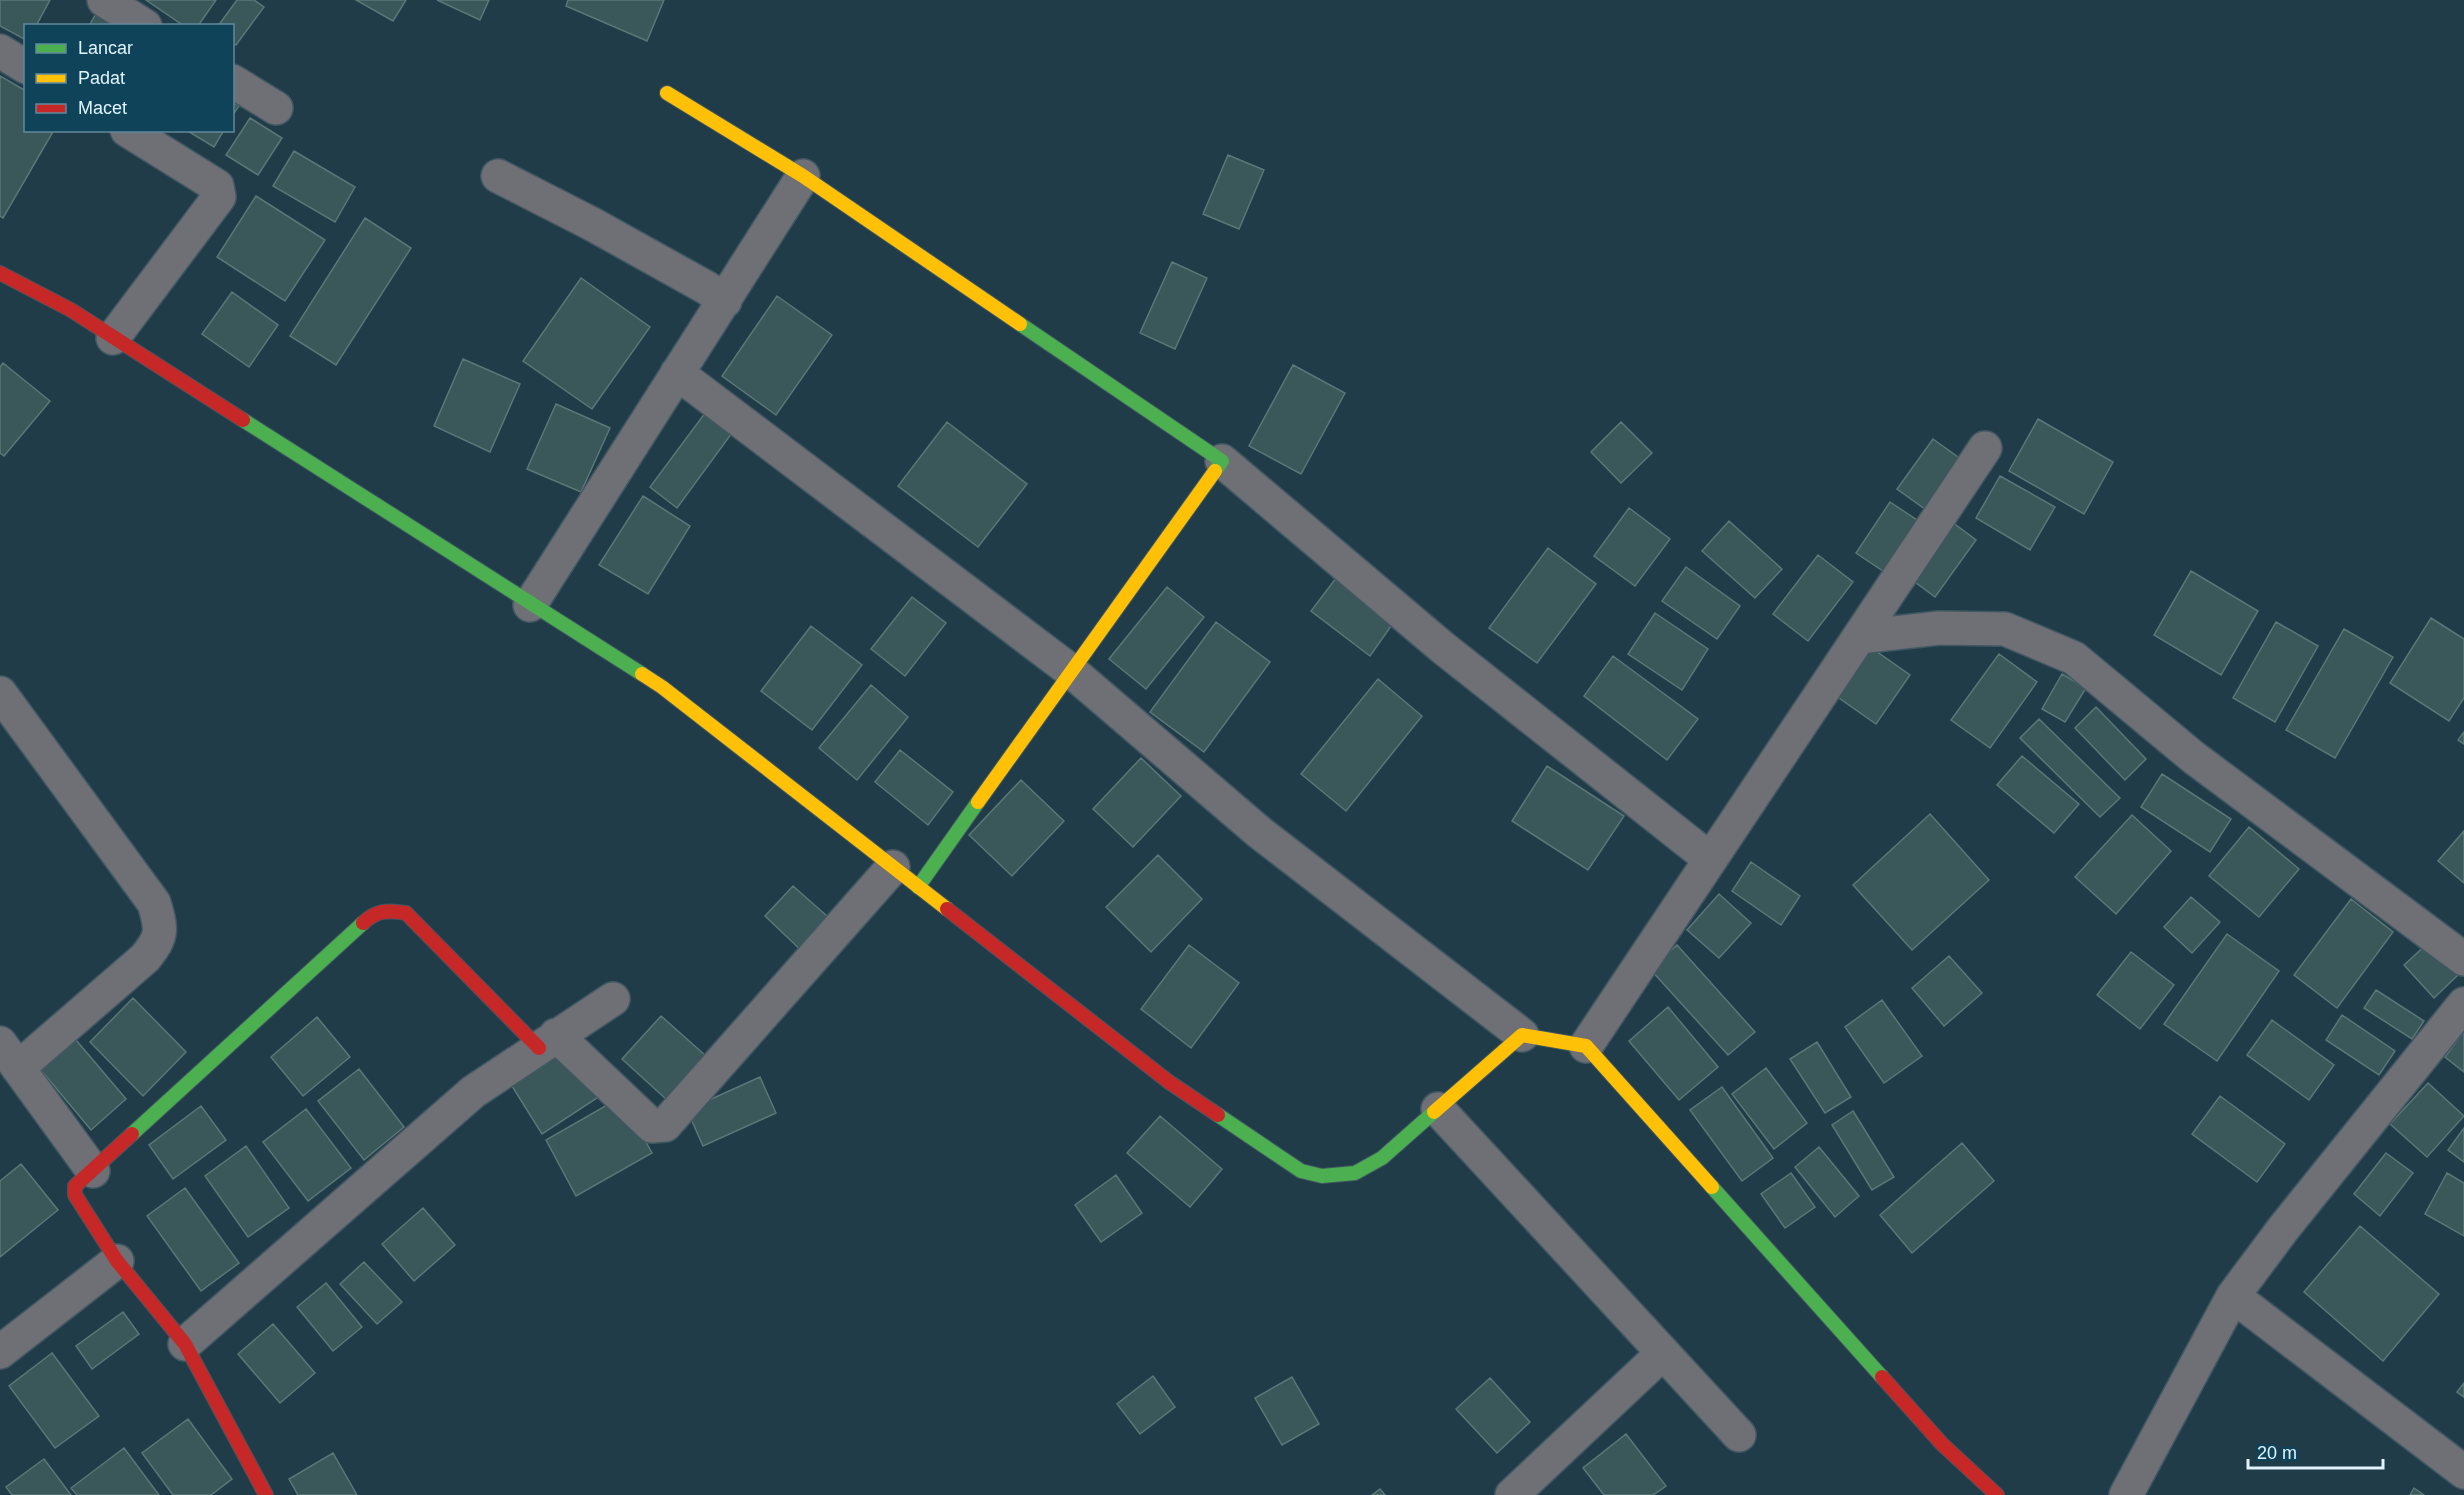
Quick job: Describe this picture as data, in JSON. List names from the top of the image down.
{
  "legend": ["Lancar", "Padat", "Macet"],
  "scale_bar": "20 m"
}
